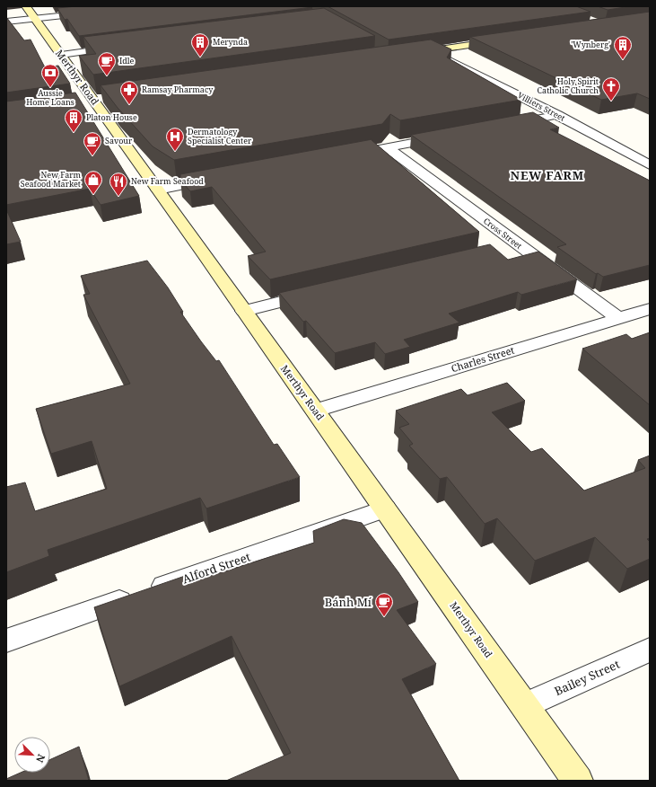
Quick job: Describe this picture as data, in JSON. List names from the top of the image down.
{
  "streets": {
    "street": [
      "Merthyr Road",
      "Villiers Street",
      "Cross Street",
      "Charles Street",
      "Alford Street",
      "Bailey Street"
    ]
  },
  "crossings": [
    ["Merthyr Road", "Charles Street"],
    ["Merthyr Road", "Alford Street"],
    ["Merthyr Road", "Bailey Street"],
    ["Cross Street", "Charles Street"]
  ],
  "districts": ["NEW FARM"],
  "places": {
    "building": ["Merynda", "'Wynberg'", "Platon House"],
    "cafe": ["Idle", "Savour", "Bánh Mí"],
    "bank": ["Aussie Home Loans"],
    "church": ["Holy Spirit Catholic Church"],
    "pharmacy": ["Ramsay Pharmacy"],
    "hospital": ["Dermatology Specialist Center"],
    "shop": ["New Farm Seafood Market"],
    "restaurant": ["New Farm Seafood"]
  },
  "north": "bottom right"
}
